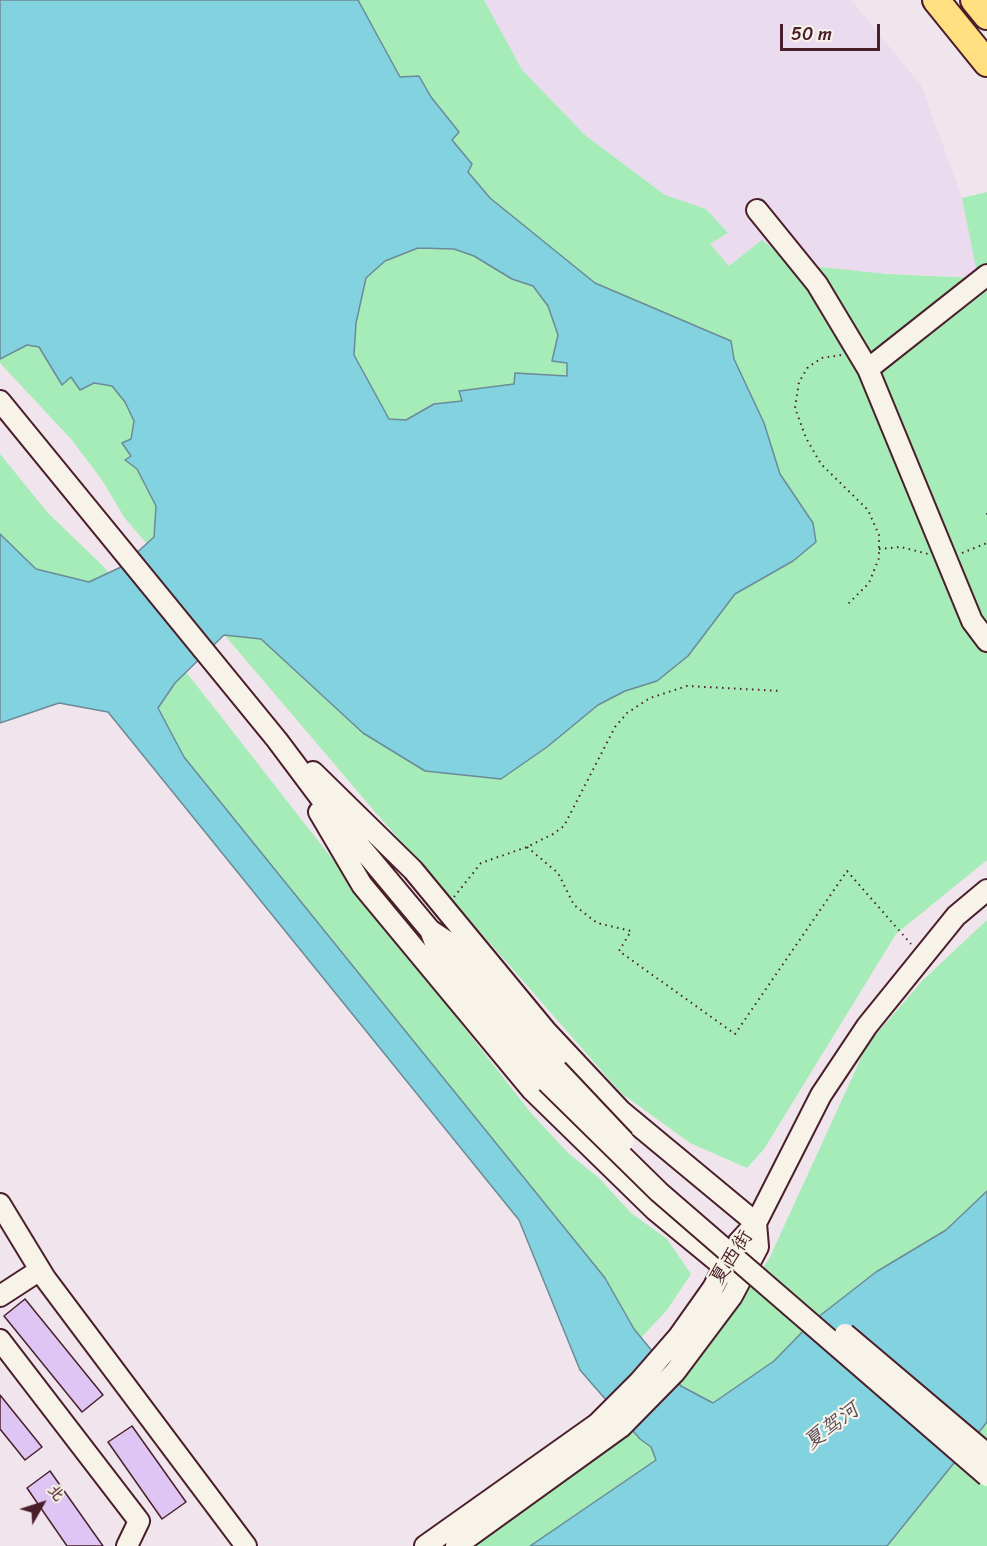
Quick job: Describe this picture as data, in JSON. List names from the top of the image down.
{
  "streets": {
    "street": ["夏西街"]
  },
  "water": ["夏驾河"],
  "scale_bar": "50 m",
  "north": "top right"
}
